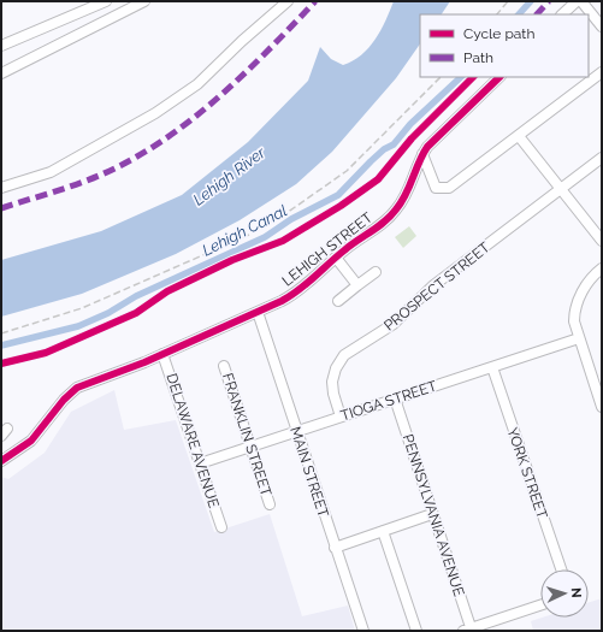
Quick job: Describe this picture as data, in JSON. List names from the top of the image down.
{
  "streets": {
    "street": [
      "LEHIGH STREET",
      "PROSPECT STREET",
      "TIOGA STREET",
      "FRANKLIN STREET",
      "DELAWARE AVENUE",
      "MAIN STREET",
      "YORK STREET",
      "PENNSYLVANIA AVENUE"
    ]
  },
  "crossings": [
    ["LEHIGH STREET", "DELAWARE AVENUE"],
    ["LEHIGH STREET", "MAIN STREET"],
    ["PROSPECT STREET", "TIOGA STREET"],
    ["TIOGA STREET", "FRANKLIN STREET"],
    ["TIOGA STREET", "DELAWARE AVENUE"],
    ["TIOGA STREET", "MAIN STREET"],
    ["TIOGA STREET", "YORK STREET"],
    ["TIOGA STREET", "PENNSYLVANIA AVENUE"]
  ],
  "water": ["Lehigh River", "Lehigh Canal"],
  "legend": ["Cycle path", "Path"],
  "north": "right"
}
